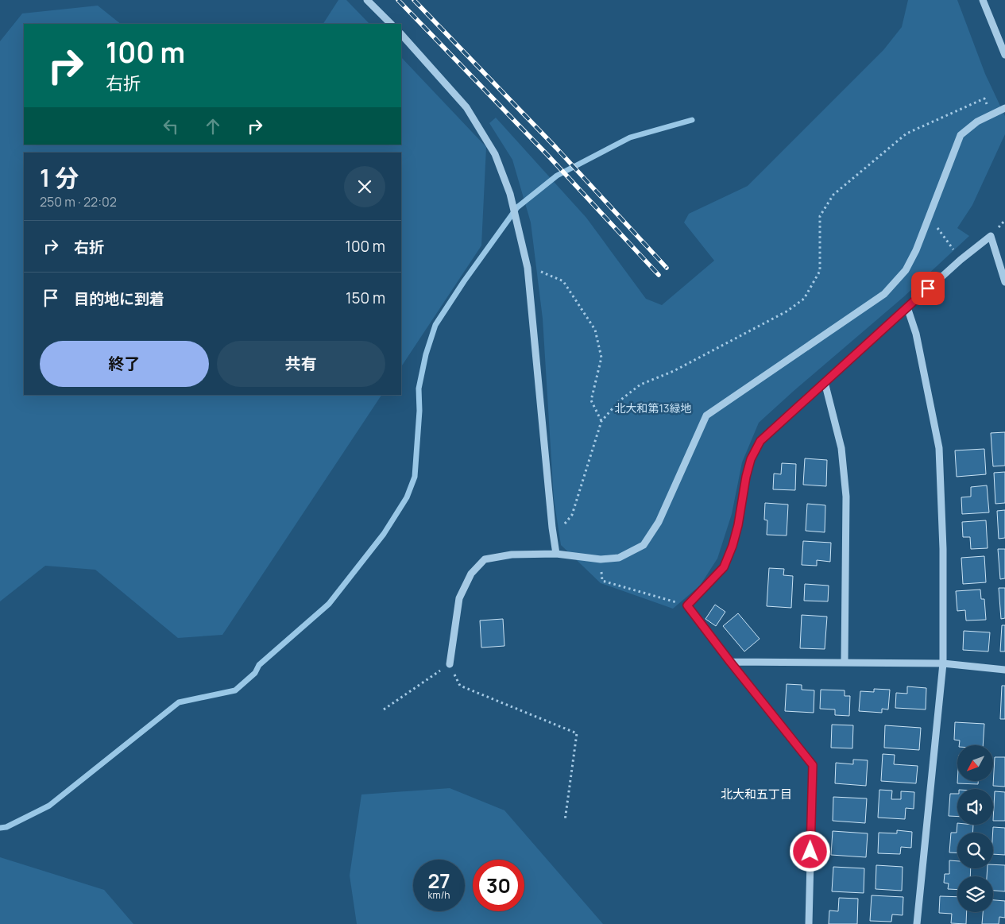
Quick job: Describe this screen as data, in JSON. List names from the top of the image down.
{
  "districts": ["北大和五丁目"],
  "parks": ["北大和第13緑地"],
  "north": "bottom left",
  "page": {
    "turn": ["100 m", "右折"],
    "heading": ["1 分", "250 m · 22:02"],
    "list": [
      {
        "name": "右折",
        "value": "100 m"
      },
      {
        "name": "目的地に到着",
        "value": "150 m"
      }
    ],
    "buttons": ["終了", "共有"],
    "speed": "27 km/h",
    "limit": "30"
  }
}
